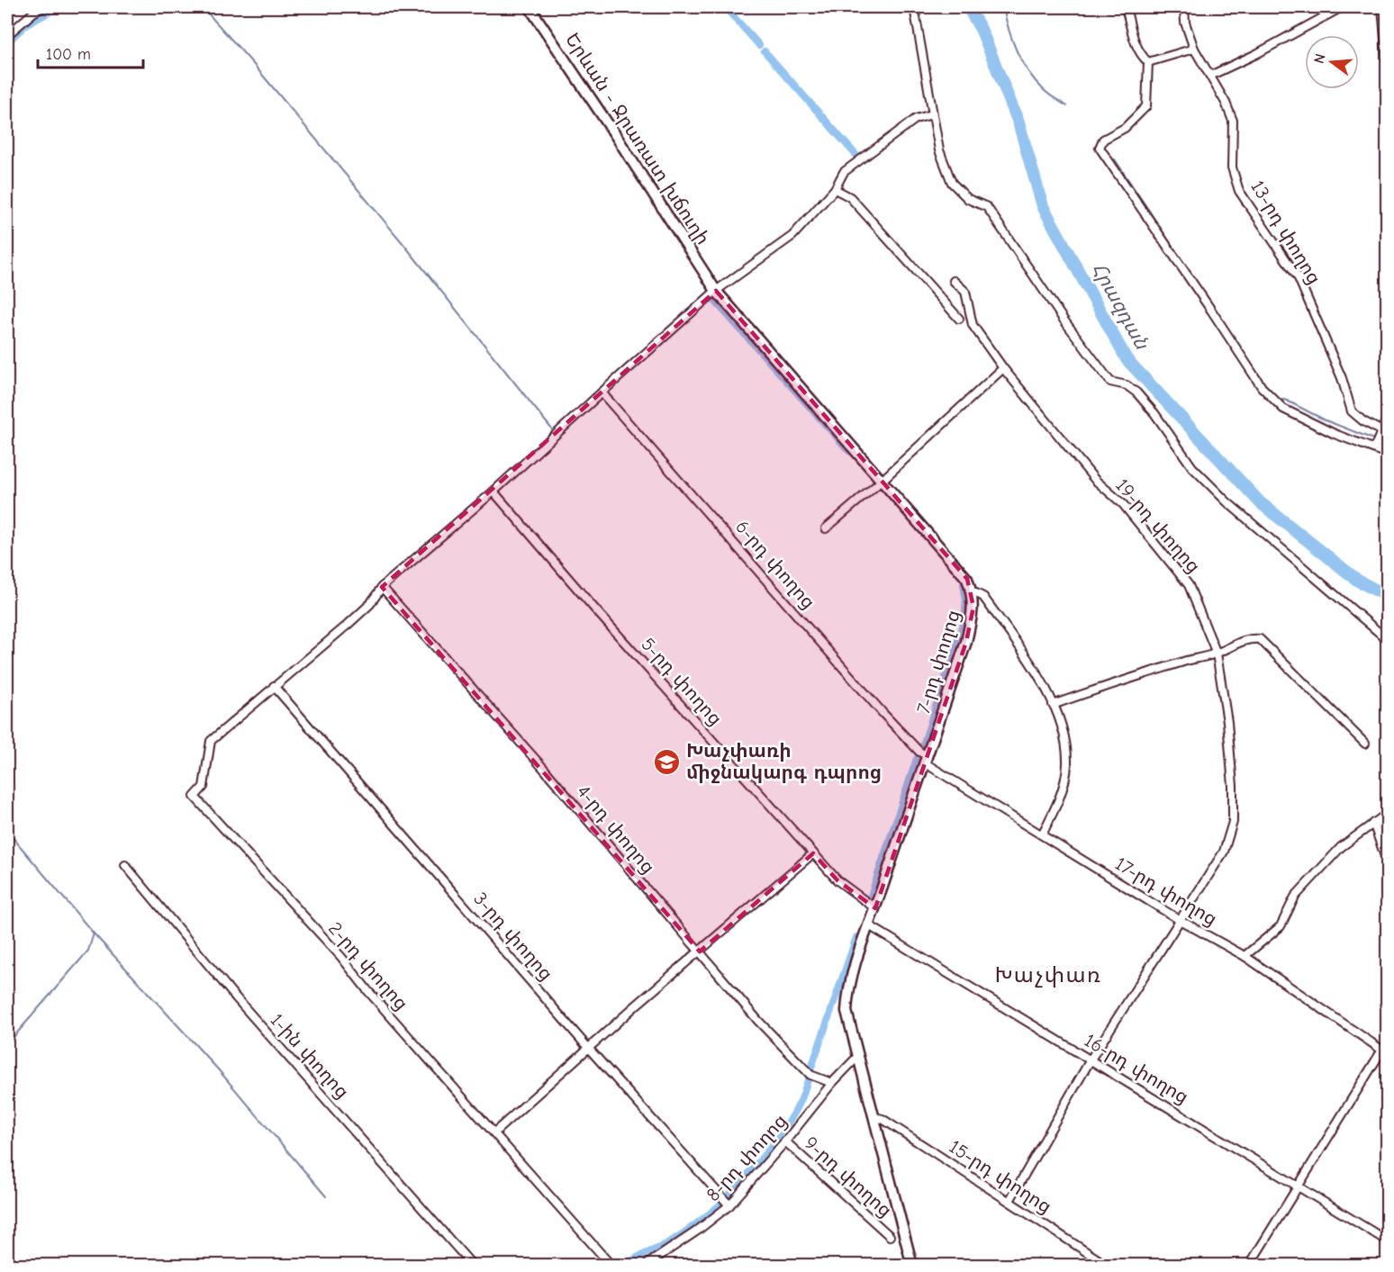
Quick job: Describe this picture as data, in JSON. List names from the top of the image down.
{
  "streets": {
    "main road": ["Երևան - Ջրառատ խճուղի", "7-րդ փողոց"],
    "street": [
      "13-րդ փողոց",
      "19-րդ փողոց",
      "6-րդ փողոց",
      "5-րդ փողոց",
      "4-րդ փողոց",
      "17-րդ փողոց",
      "3-րդ փողոց",
      "2-րդ փողոց",
      "1-ին փողոց",
      "16-րդ փողոց",
      "8-րդ փողոց",
      "9-րդ փողոց",
      "15-րդ փողոց"
    ]
  },
  "crossings": [
    ["Երևան - Ջրառատ խճուղի", "7-րդ փողոց"],
    ["19-րդ փողոց", "17-րդ փողոց"],
    ["19-րդ փողոց", "16-րդ փողոց"],
    ["19-րդ փողոց", "15-րդ փողոց"],
    ["6-րդ փողոց", "7-րդ փողոց"],
    ["6-րդ փողոց", "17-րդ փողոց"],
    ["7-րդ փողոց", "5-րդ փողոց"],
    ["7-րդ փողոց", "17-րդ փողոց"],
    ["7-րդ փողոց", "16-րդ փողոց"],
    ["7-րդ փողոց", "8-րդ փողոց"],
    ["4-րդ փողոց", "8-րդ փողոց"],
    ["3-րդ փողոց", "2-րդ փողոց"],
    ["3-րդ փողոց", "8-րդ փողոց"],
    ["8-րդ փողոց", "9-րդ փողոց"]
  ],
  "districts": ["Խաչփառ"],
  "water": ["Հրազդան"],
  "places": {
    "school or university": ["Խաչփառի միջնակարգ դպրոց"]
  },
  "scale_bar": "100 m",
  "north": "left"
}
